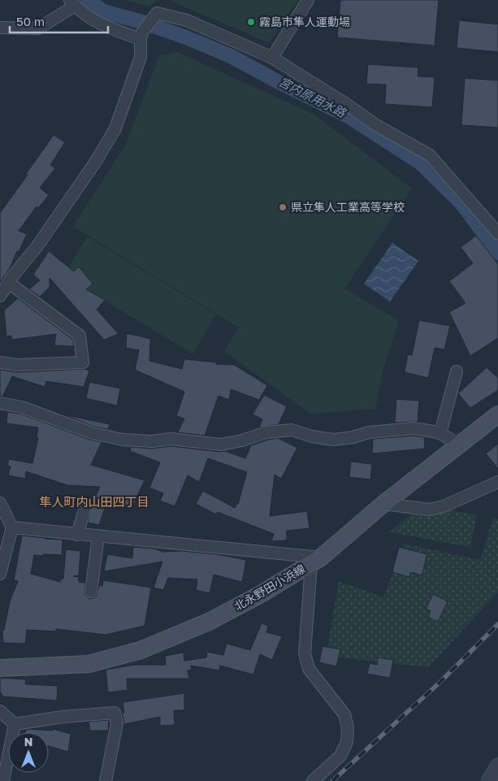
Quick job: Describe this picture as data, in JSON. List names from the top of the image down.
{
  "streets": {
    "main road": ["北永野田小浜線"]
  },
  "districts": ["隼人町内山田四丁目"],
  "water": ["宮内原用水路"],
  "places": ["霧島市隼人運動場", "県立隼人工業高等学校"],
  "scale_bar": "50 m",
  "north": "top"
}
